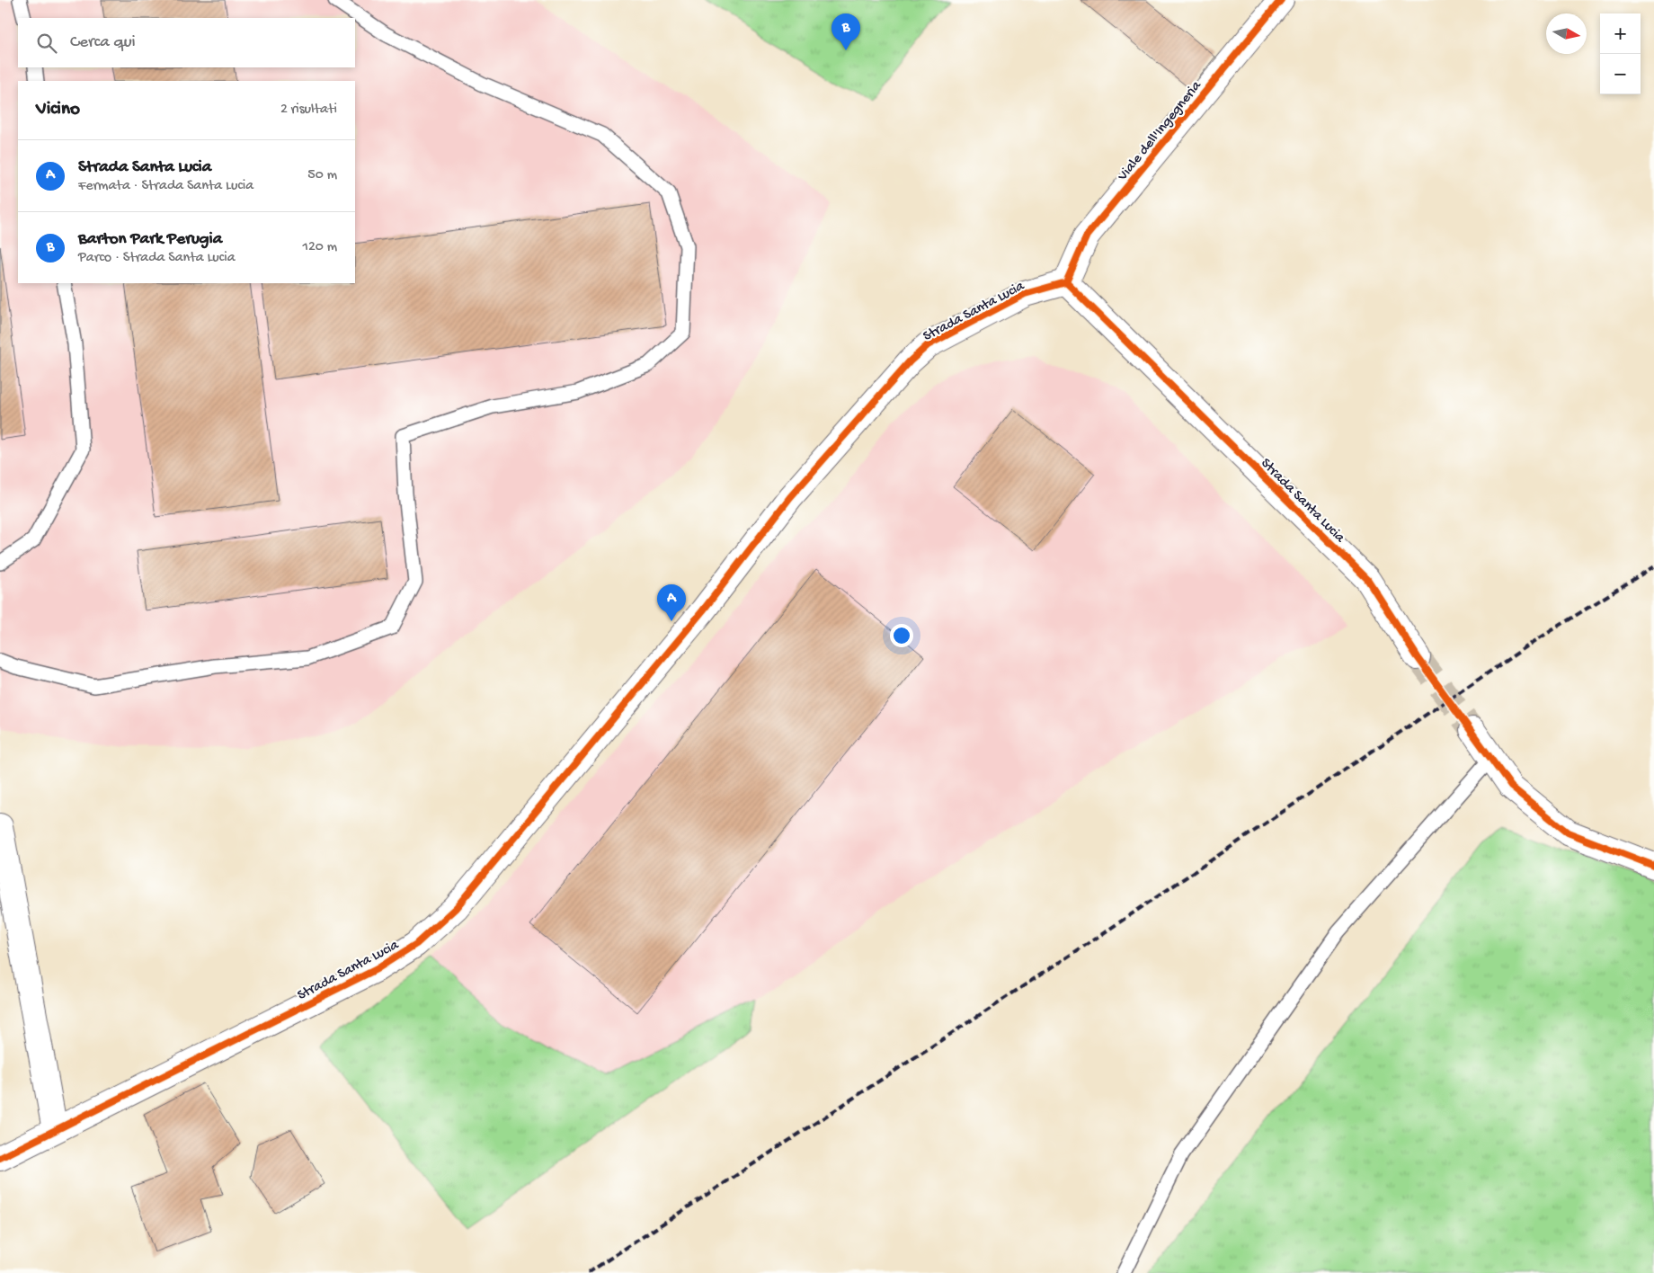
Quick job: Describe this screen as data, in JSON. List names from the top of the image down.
{
  "streets": {
    "street": ["Viale dell'Ingegneria", "Strada Santa Lucia"]
  },
  "crossings": [
    ["Viale dell'Ingegneria", "Strada Santa Lucia"]
  ],
  "north": "right",
  "page": {
    "map_buttons": ["+", "−"],
    "pins": ["B", "A"],
    "search": "Cerca qui",
    "heading": ["Vicino", "2 risultati"],
    "list": [
      {
        "mark": "A",
        "name": "Strada Santa Lucia",
        "note": "Fermata · Strada Santa Lucia",
        "value": "50 m"
      },
      {
        "mark": "B",
        "name": "Barton Park Perugia",
        "note": "Parco · Strada Santa Lucia",
        "value": "120 m"
      }
    ]
  }
}
